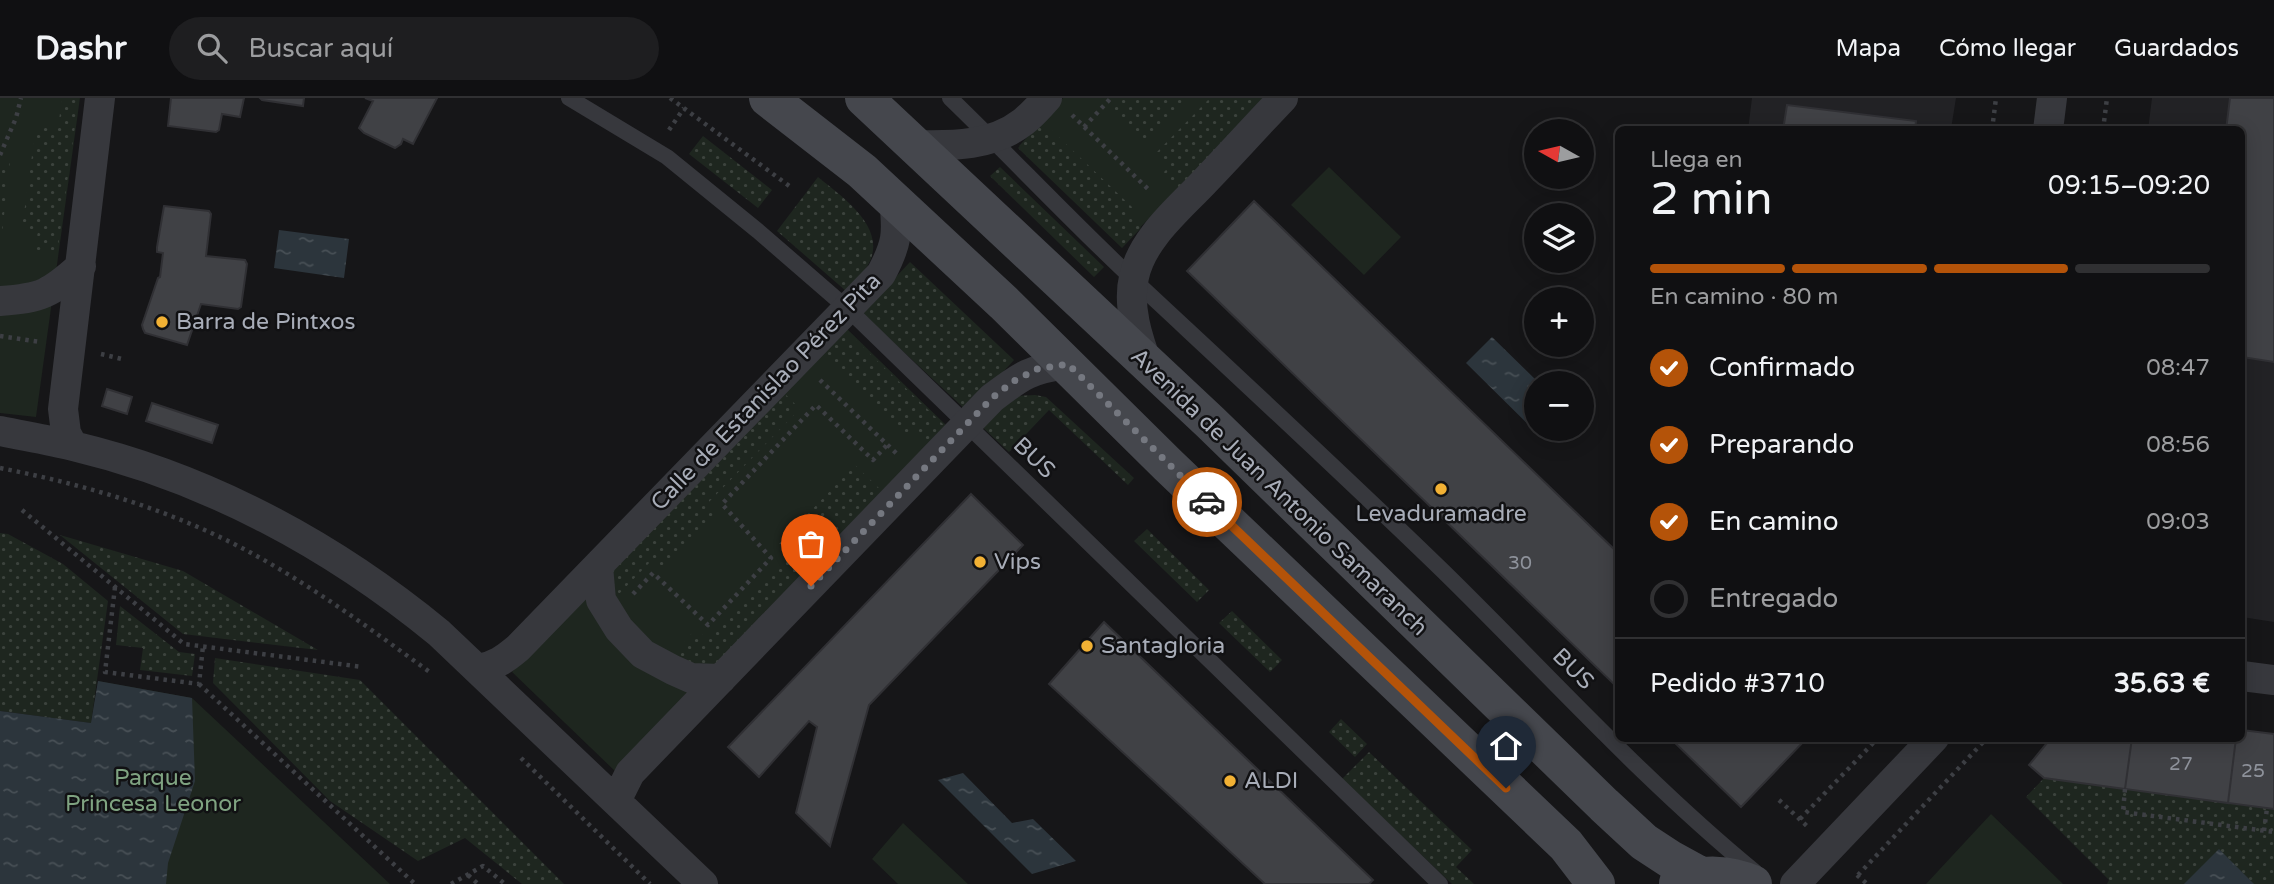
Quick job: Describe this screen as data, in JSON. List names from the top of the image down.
{
  "streets": {
    "street": ["Calle de Estanislao Pérez Pita", "Avenida de Juan Antonio Samaranch"],
    "lane": ["BUS"]
  },
  "crossings": [
    ["Calle de Estanislao Pérez Pita", "BUS"]
  ],
  "parks": ["Parque Princesa Leonor"],
  "places": [
    "Barra de Pintxos",
    "Levaduramadre",
    "Vips",
    "Santagloria",
    "ALDI"
  ],
  "house_numbers": ["30", "27", "25"],
  "north": "left",
  "page": {
    "header": "Dashr",
    "search": "Buscar aquí",
    "nav": ["Mapa", "Cómo llegar", "Guardados"],
    "map_buttons": ["+", "−"],
    "heading": ["2 min", "Llega en", "09:15–09:20"],
    "panel": ["Pedido #3710", "35.63 €"],
    "bar": "En camino · 80 m",
    "list": [
      ["Confirmado", "08:47"],
      ["Preparando", "08:56"],
      ["En camino", "09:03"],
      "Entregado"
    ]
  }
}
